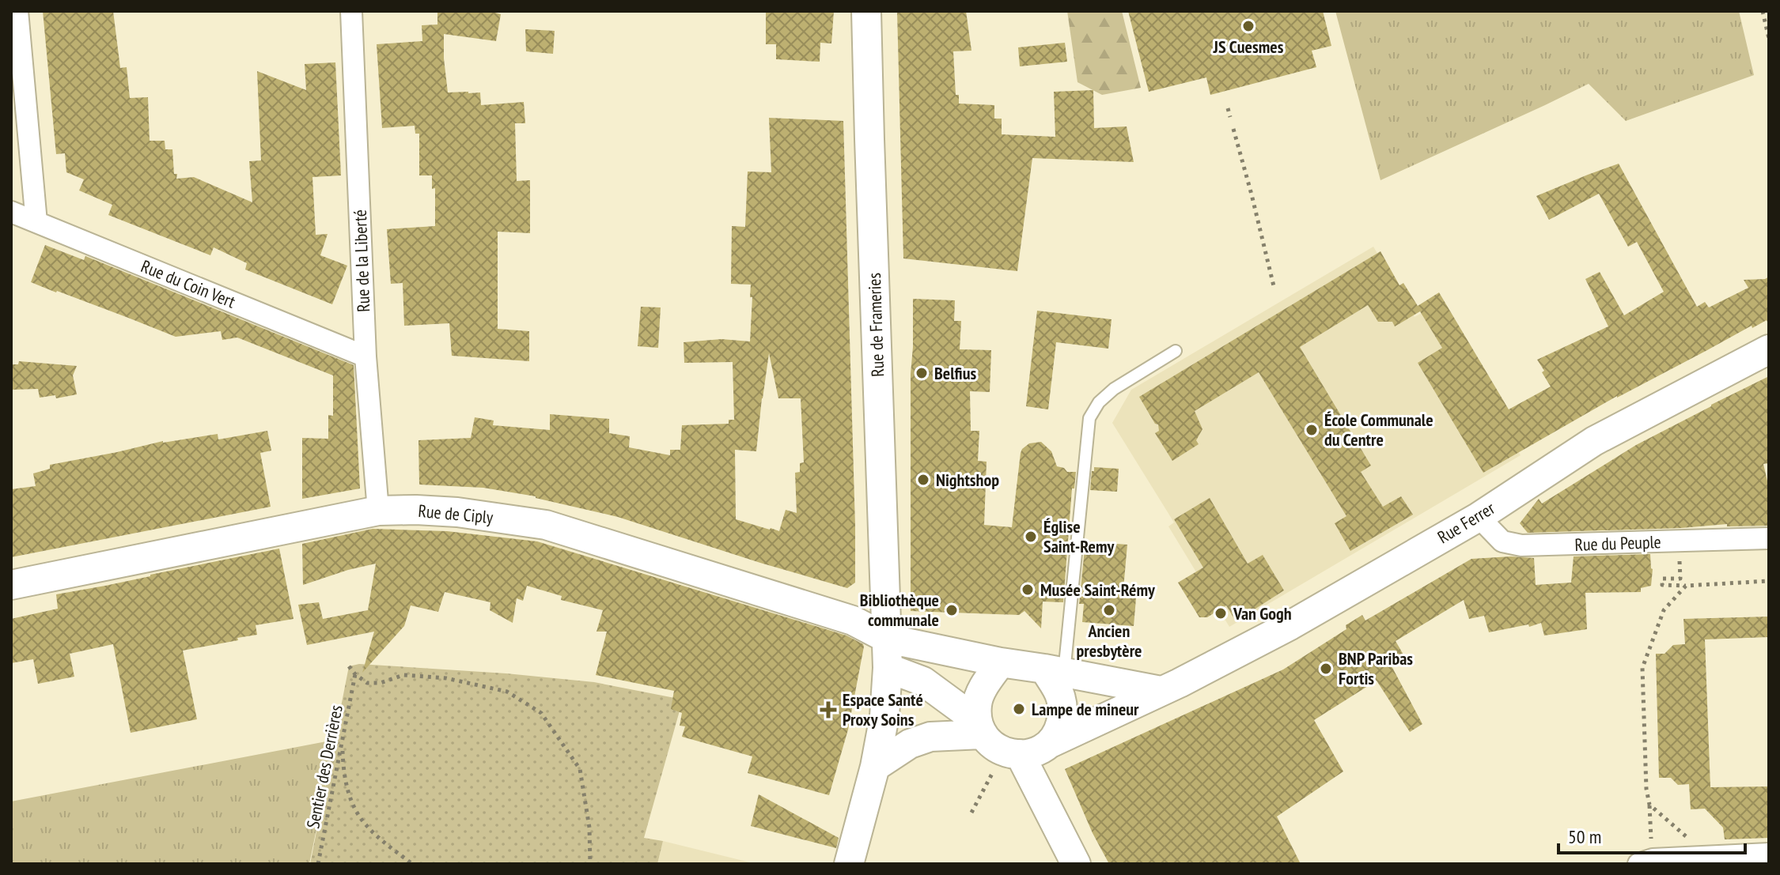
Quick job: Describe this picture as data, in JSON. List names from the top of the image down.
{
  "streets": {
    "street": [
      "Rue de la Liberté",
      "Rue du Coin Vert",
      "Rue de Frameries",
      "Rue de Ciply",
      "Rue Ferrer",
      "Rue du Peuple"
    ],
    "path": ["Sentier des Derrières"]
  },
  "crossings": [
    ["Rue de la Liberté", "Rue du Coin Vert"],
    ["Rue de la Liberté", "Rue de Ciply"],
    ["Rue de Frameries", "Rue de Ciply"],
    ["Rue de Ciply", "Rue Ferrer"],
    ["Rue Ferrer", "Rue du Peuple"]
  ],
  "places": {
    "other": [
      "JS Cuesmes",
      "Belfius",
      "École Communale du Centre",
      "Nightshop",
      "Église Saint-Remy",
      "Musée Saint-Rémy",
      "Bibliothèque communale",
      "Ancien presbytère",
      "Van Gogh",
      "BNP Paribas Fortis",
      "Lampe de mineur"
    ],
    "health": ["Espace Santé Proxy Soins"]
  },
  "scale_bar": "50 m"
}
